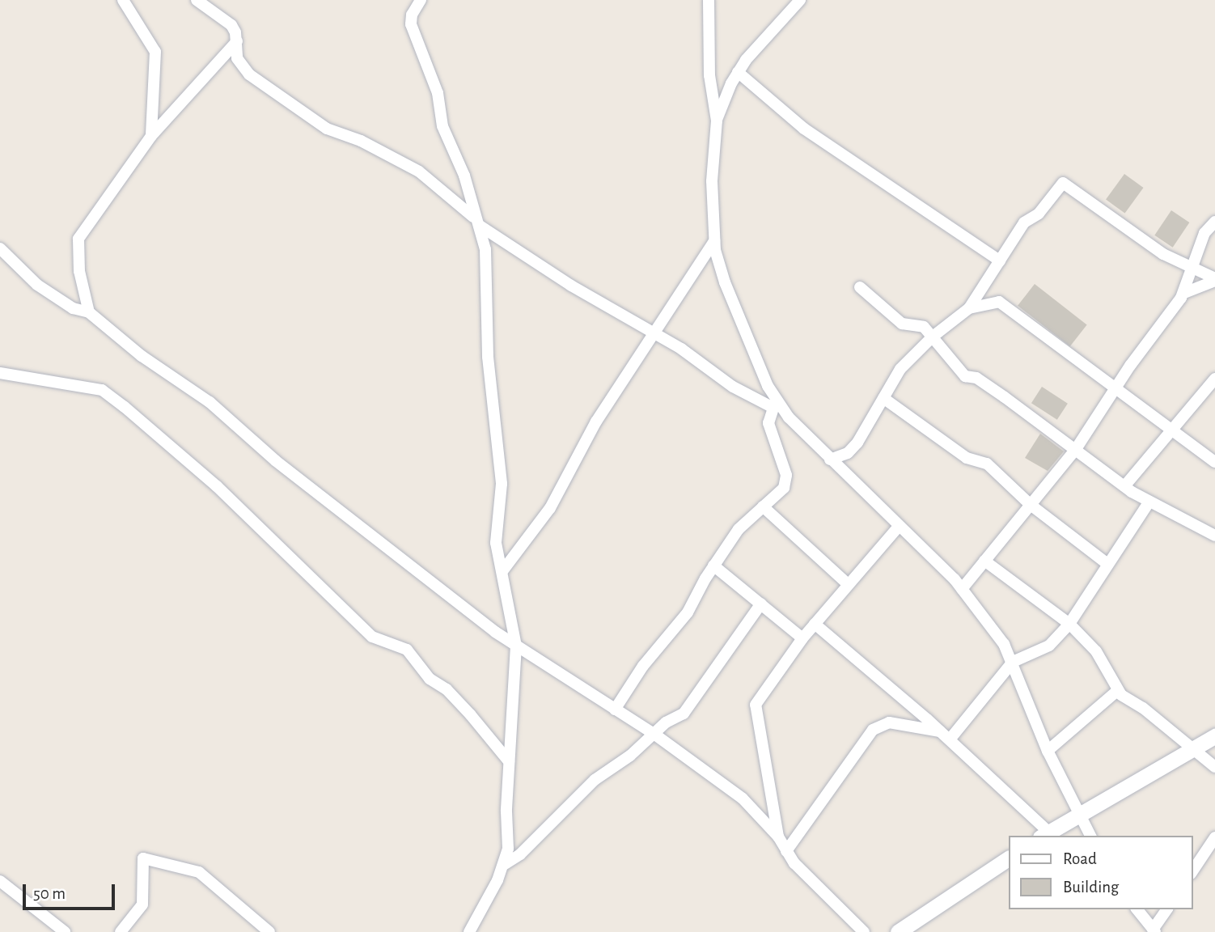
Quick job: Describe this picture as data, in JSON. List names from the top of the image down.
{
  "legend": ["Road", "Building"],
  "scale_bar": "50 m"
}
